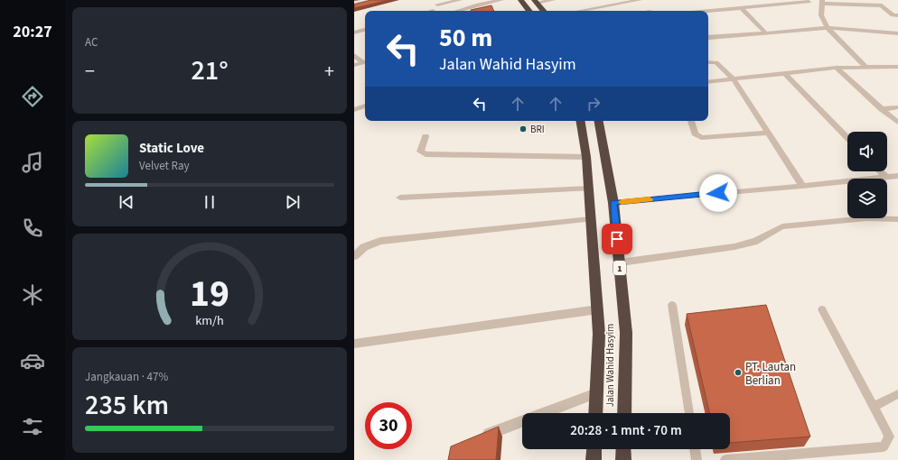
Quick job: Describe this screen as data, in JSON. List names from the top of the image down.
{
  "streets": {
    "highway": ["1", "Jalan Wahid Hasyim"]
  },
  "places": ["BRI", "PT. Lautan Berlian"],
  "page": {
    "tabs": "20:27",
    "tile": [
      "AC",
      ["Jangkauan · 47%", "235 km"]
    ],
    "turn": ["50 m", "Jalan Wahid Hasyim"],
    "heat": ["−", "21°", "+"],
    "song": ["Static Love", "Velvet Ray"],
    "limit": "30",
    "trip": "20:28 · 1 mnt · 70 m",
    "gauge": ["19", "km/h"]
  }
}
